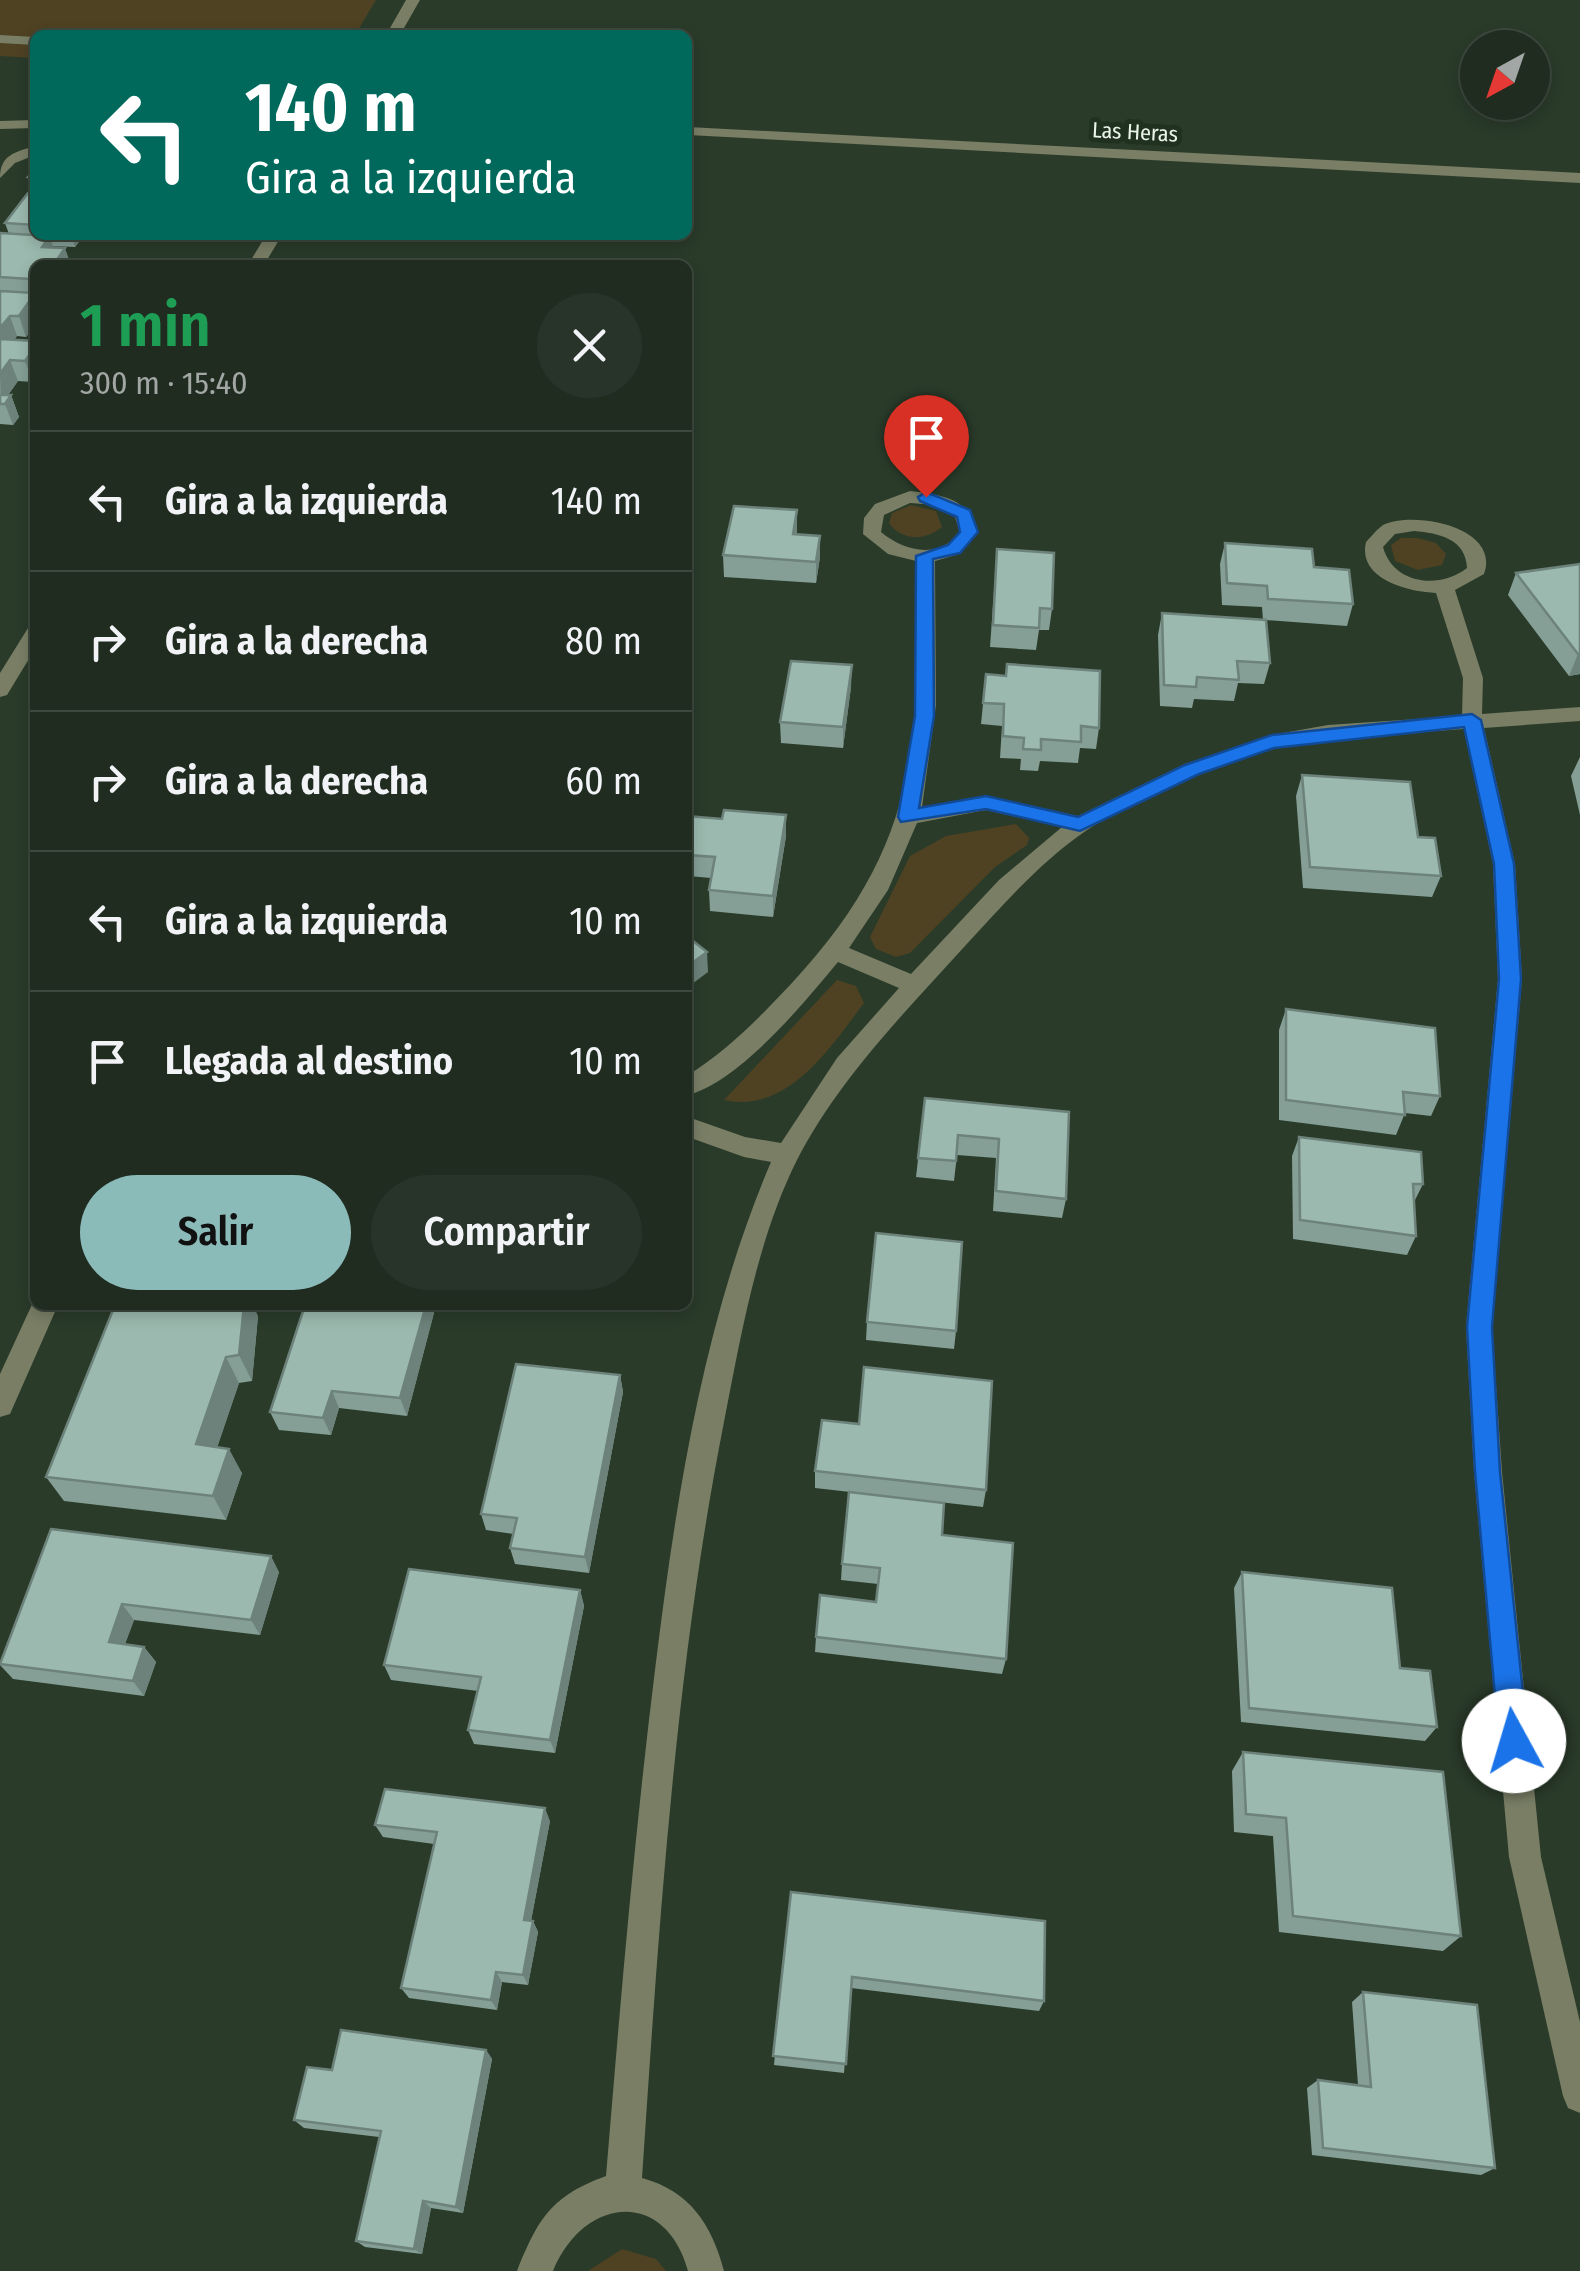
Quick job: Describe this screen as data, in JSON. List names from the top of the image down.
{
  "streets": {
    "street": ["Las Heras"]
  },
  "north": "bottom left",
  "page": {
    "turn": ["140 m", "Gira a la izquierda"],
    "heading": ["1 min", "300 m · 15:40"],
    "list": [
      {
        "name": "Gira a la izquierda",
        "value": "140 m"
      },
      {
        "name": "Gira a la derecha",
        "value": "80 m"
      },
      {
        "name": "Gira a la derecha",
        "value": "60 m"
      },
      {
        "name": "Gira a la izquierda",
        "value": "10 m"
      },
      {
        "name": "Llegada al destino",
        "value": "10 m"
      }
    ],
    "buttons": ["Salir", "Compartir"]
  }
}
